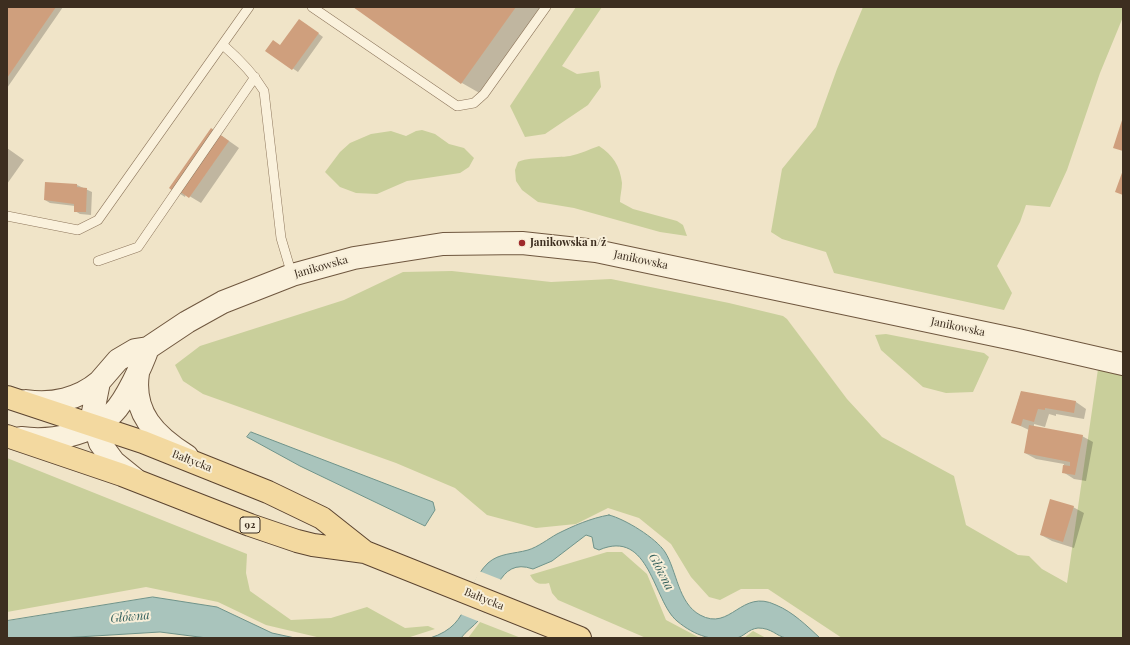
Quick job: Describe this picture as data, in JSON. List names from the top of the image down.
{
  "streets": {
    "main road": ["Bałtycka", "92"],
    "street": ["Janikowska"]
  },
  "crossings": [
    ["Janikowska", "Bałtycka"]
  ],
  "water": ["Główna"],
  "places": ["Janikowska n/ż"]
}
